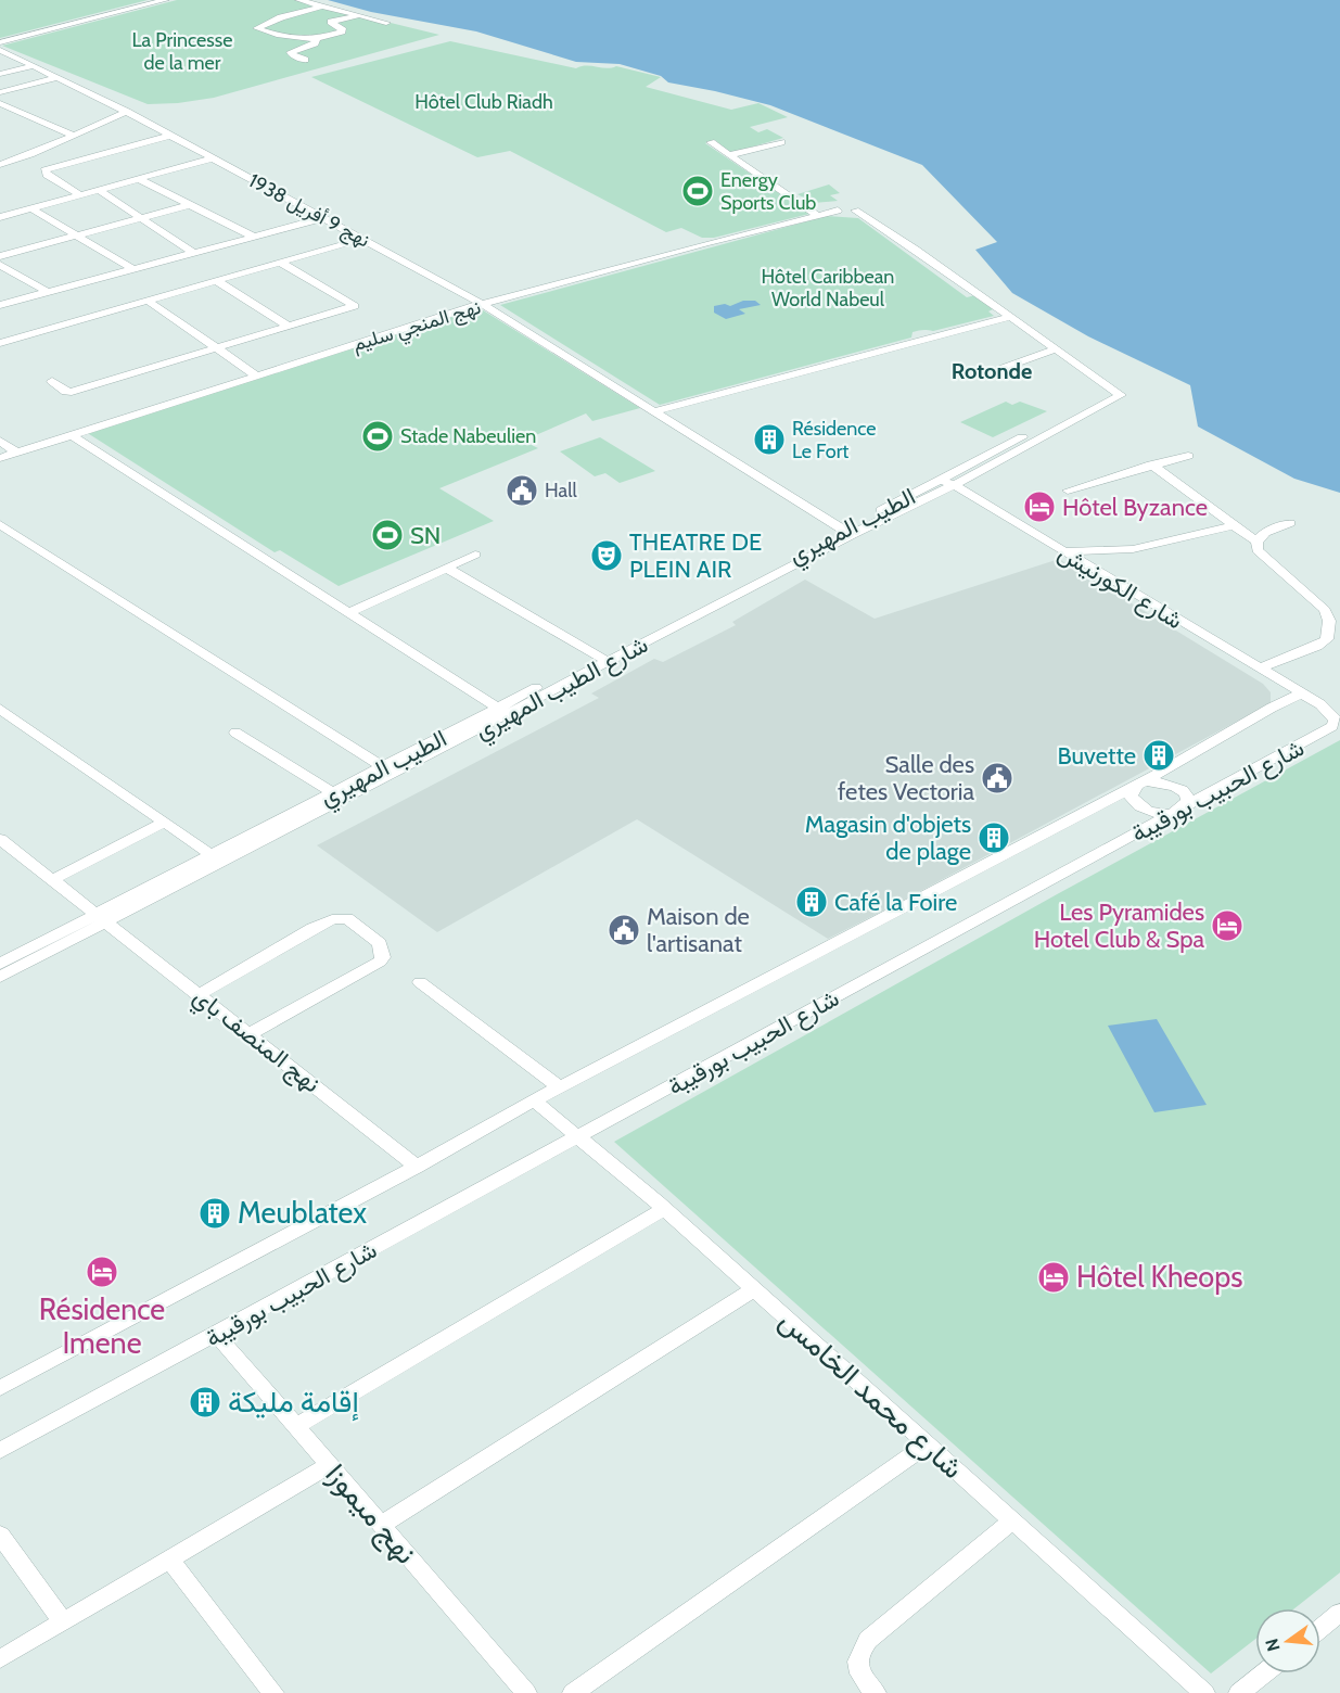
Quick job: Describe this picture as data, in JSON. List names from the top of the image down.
{
  "streets": {
    "street": [
      "نهج 9 أفريل 1938",
      "نهج المنجي سليم",
      "الطيب المهيري",
      "شارع الكورنيش",
      "شارع الطيب المهيري",
      "شارع الحبيب بورقيبة",
      "نهج المنصف باي",
      "شارع محمد الخامس",
      "نهج ميموزا"
    ]
  },
  "crossings": [
    ["نهج 9 أفريل 1938", "نهج المنجي سليم"],
    ["نهج 9 أفريل 1938", "الطيب المهيري"],
    ["نهج 9 أفريل 1938", "شارع الطيب المهيري"],
    ["الطيب المهيري", "شارع الكورنيش"],
    ["الطيب المهيري", "شارع الطيب المهيري"],
    ["شارع الكورنيش", "شارع الطيب المهيري"],
    ["شارع الكورنيش", "شارع الحبيب بورقيبة"],
    ["شارع الطيب المهيري", "نهج المنصف باي"],
    ["شارع الحبيب بورقيبة", "نهج المنصف باي"],
    ["شارع الحبيب بورقيبة", "شارع محمد الخامس"],
    ["شارع الحبيب بورقيبة", "نهج ميموزا"]
  ],
  "districts": ["Rotonde"],
  "parks": ["La Princesse de la mer", "Hôtel Club Riadh", "Hôtel Caribbean World Nabeul"],
  "places": {
    "sports": ["Energy Sports Club", "Stade Nabeulien", "SN"],
    "building": [
      "Résidence Le Fort",
      "Buvette",
      "Magasin d'objets de plage",
      "Café la Foire",
      "Meublatex",
      "إقامة مليكة"
    ],
    "public building": ["Hall", "Salle des fetes Vectoria", "Maison de l'artisanat"],
    "hotel": [
      "Hôtel Byzance",
      "Les Pyramides Hotel Club & Spa",
      "Résidence Imene",
      "Hôtel Kheops"
    ],
    "theatre": ["THEATRE DE PLEIN AIR"]
  },
  "north": "left"
}
